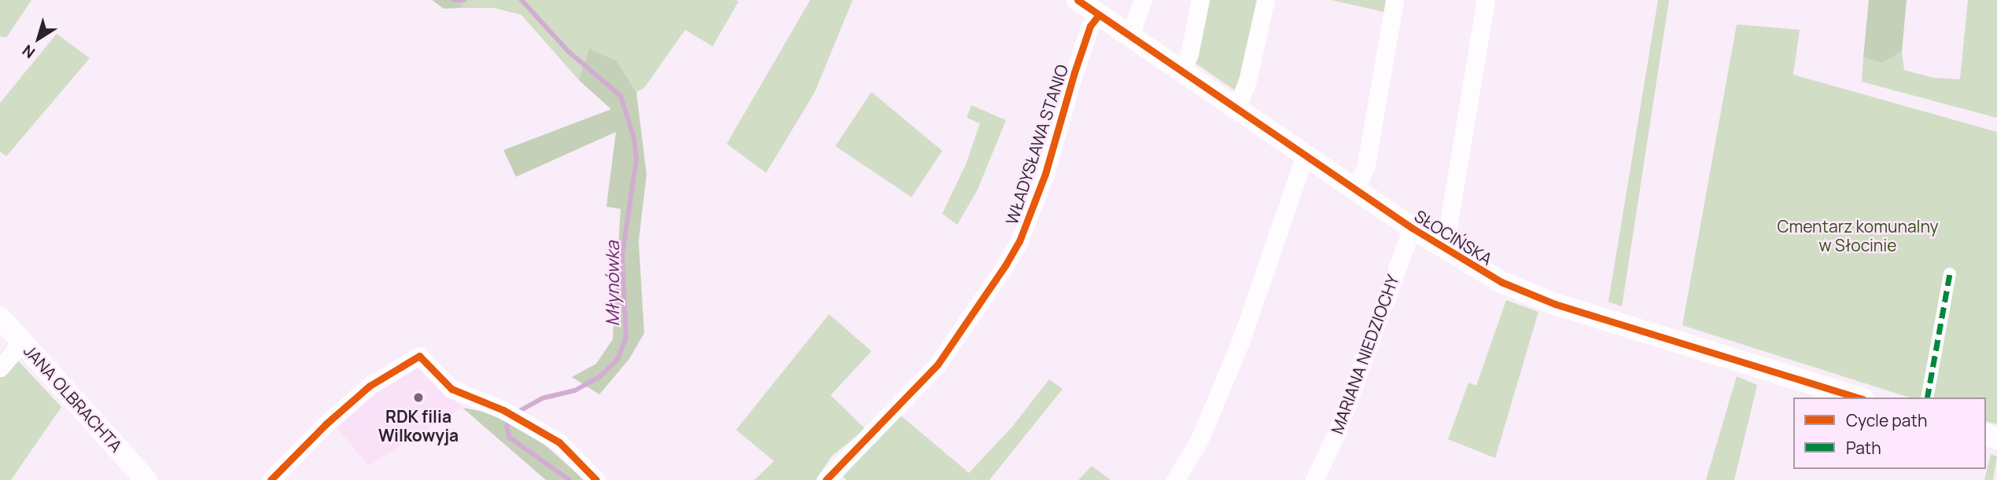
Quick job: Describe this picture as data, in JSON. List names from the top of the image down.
{
  "streets": {
    "street": [
      "WŁADYSŁAWA STANIO",
      "SŁOCIŃSKA",
      "MARIANA NIEDZIOCHY",
      "JANA OLBRACHTA"
    ]
  },
  "crossings": [
    ["WŁADYSŁAWA STANIO", "SŁOCIŃSKA"],
    ["SŁOCIŃSKA", "MARIANA NIEDZIOCHY"]
  ],
  "water": ["Młynówka"],
  "parks": ["Cmentarz komunalny w Słocinie"],
  "places": ["RDK filia Wilkowyja"],
  "legend": ["Cycle path", "Path"],
  "north": "bottom left"
}
